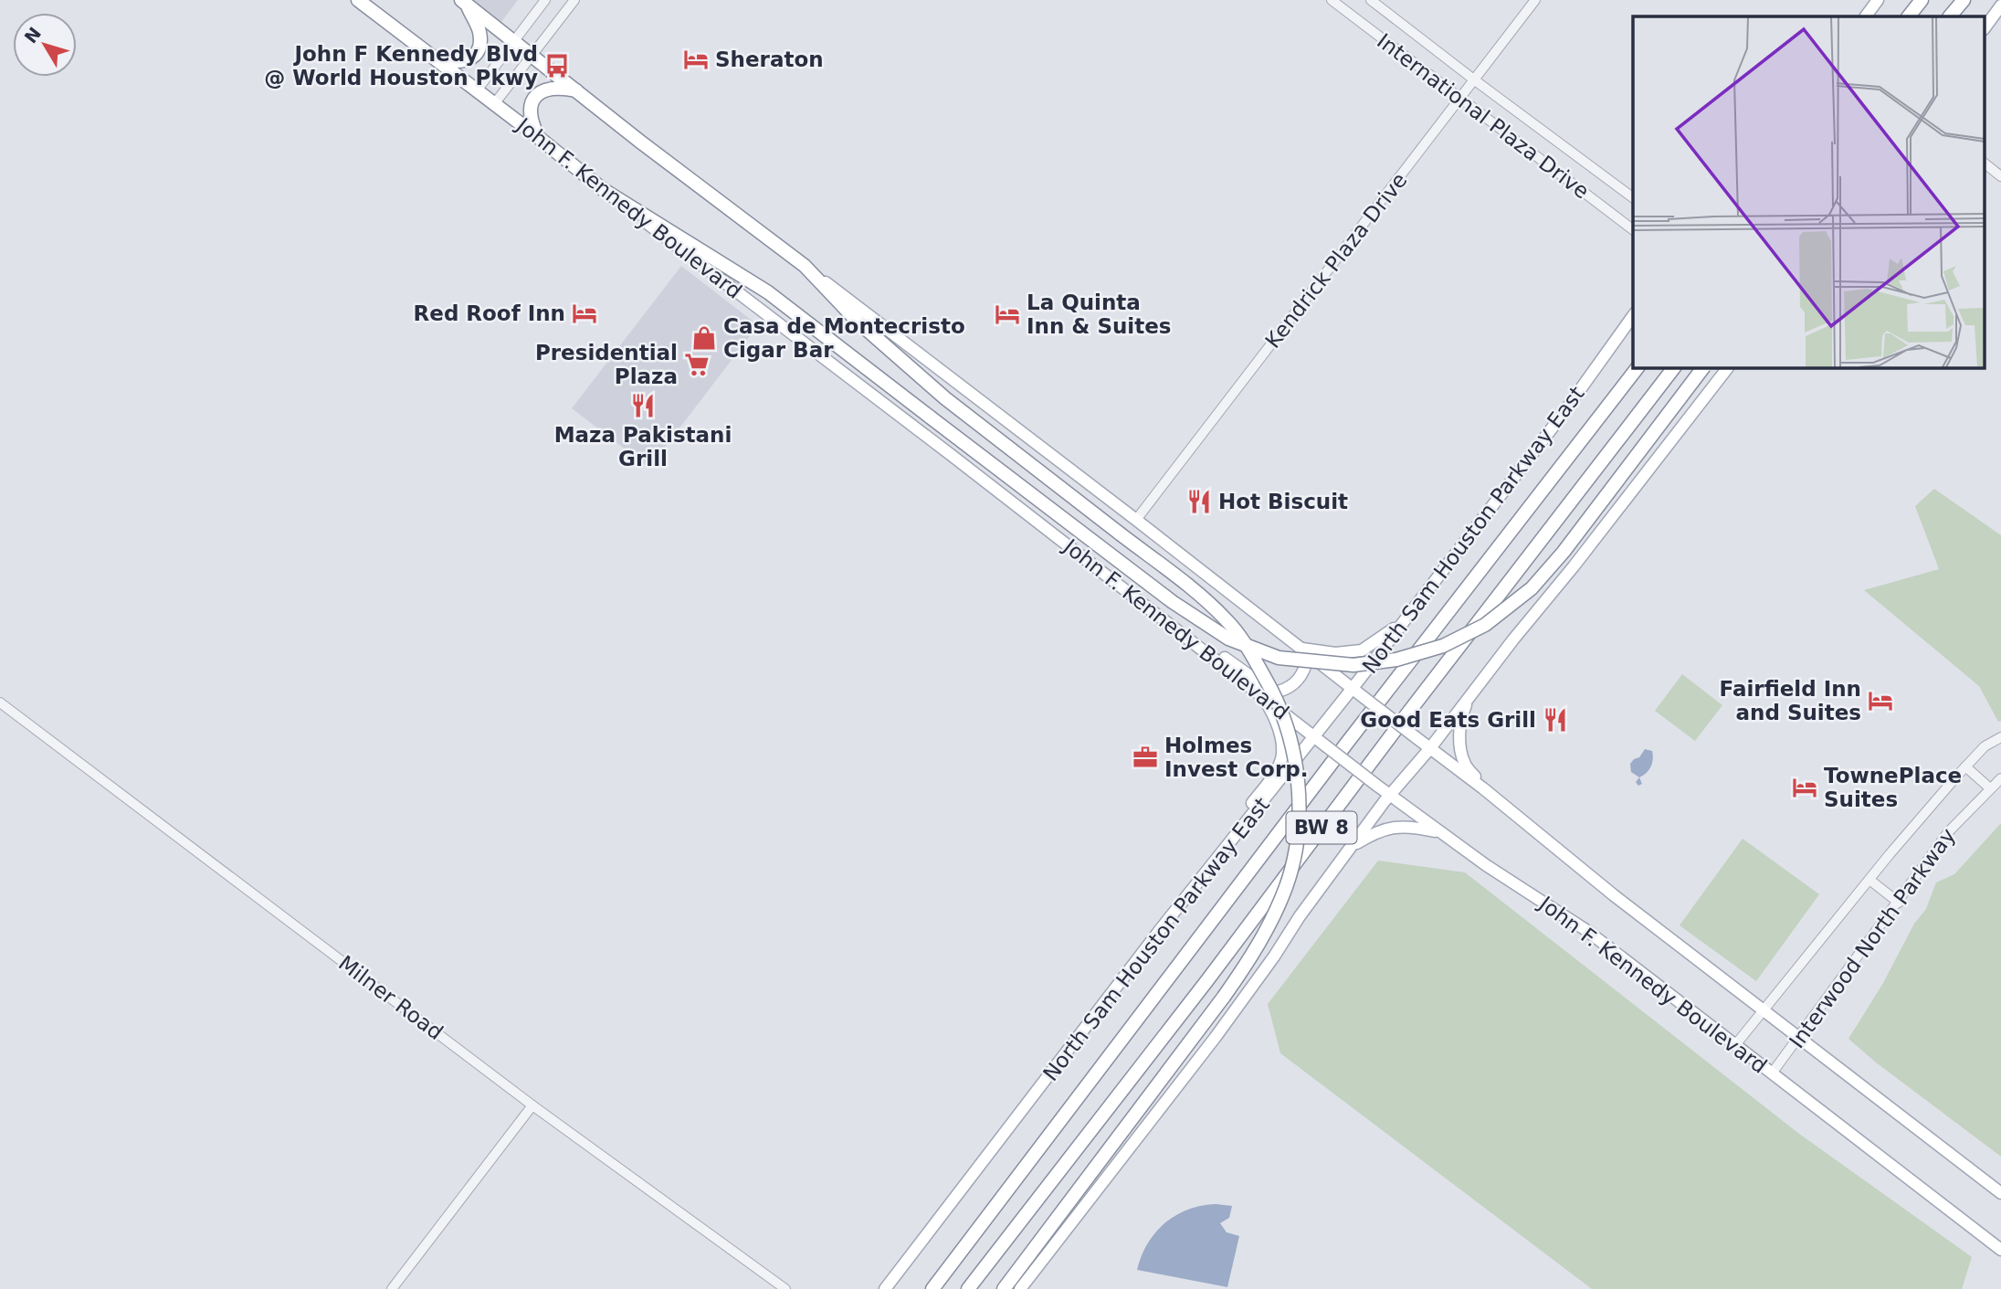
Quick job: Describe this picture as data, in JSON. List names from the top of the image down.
{
  "streets": {
    "highway": ["John F. Kennedy Boulevard", "North Sam Houston Parkway East", "BW 8"],
    "street": [
      "International Plaza Drive",
      "Kendrick Plaza Drive",
      "Interwood North Parkway",
      "Milner Road"
    ]
  },
  "crossings": [
    ["International Plaza Drive", "Kendrick Plaza Drive"],
    ["John F. Kennedy Boulevard", "North Sam Houston Parkway East"],
    ["John F. Kennedy Boulevard", "Interwood North Parkway"]
  ],
  "places": {
    "hotel": [
      "Sheraton",
      "Red Roof Inn",
      "La Quinta Inn & Suites",
      "Fairfield Inn and Suites",
      "TownePlace Suites"
    ],
    "bus stop": ["John F Kennedy Blvd @ World Houston Pkwy"],
    "shop": ["Casa de Montecristo Cigar Bar"],
    "supermarket": ["Presidential Plaza"],
    "restaurant": ["Maza Pakistani Grill", "Hot Biscuit", "Good Eats Grill"],
    "office": ["Holmes Invest Corp."]
  },
  "north": "top left"
}
